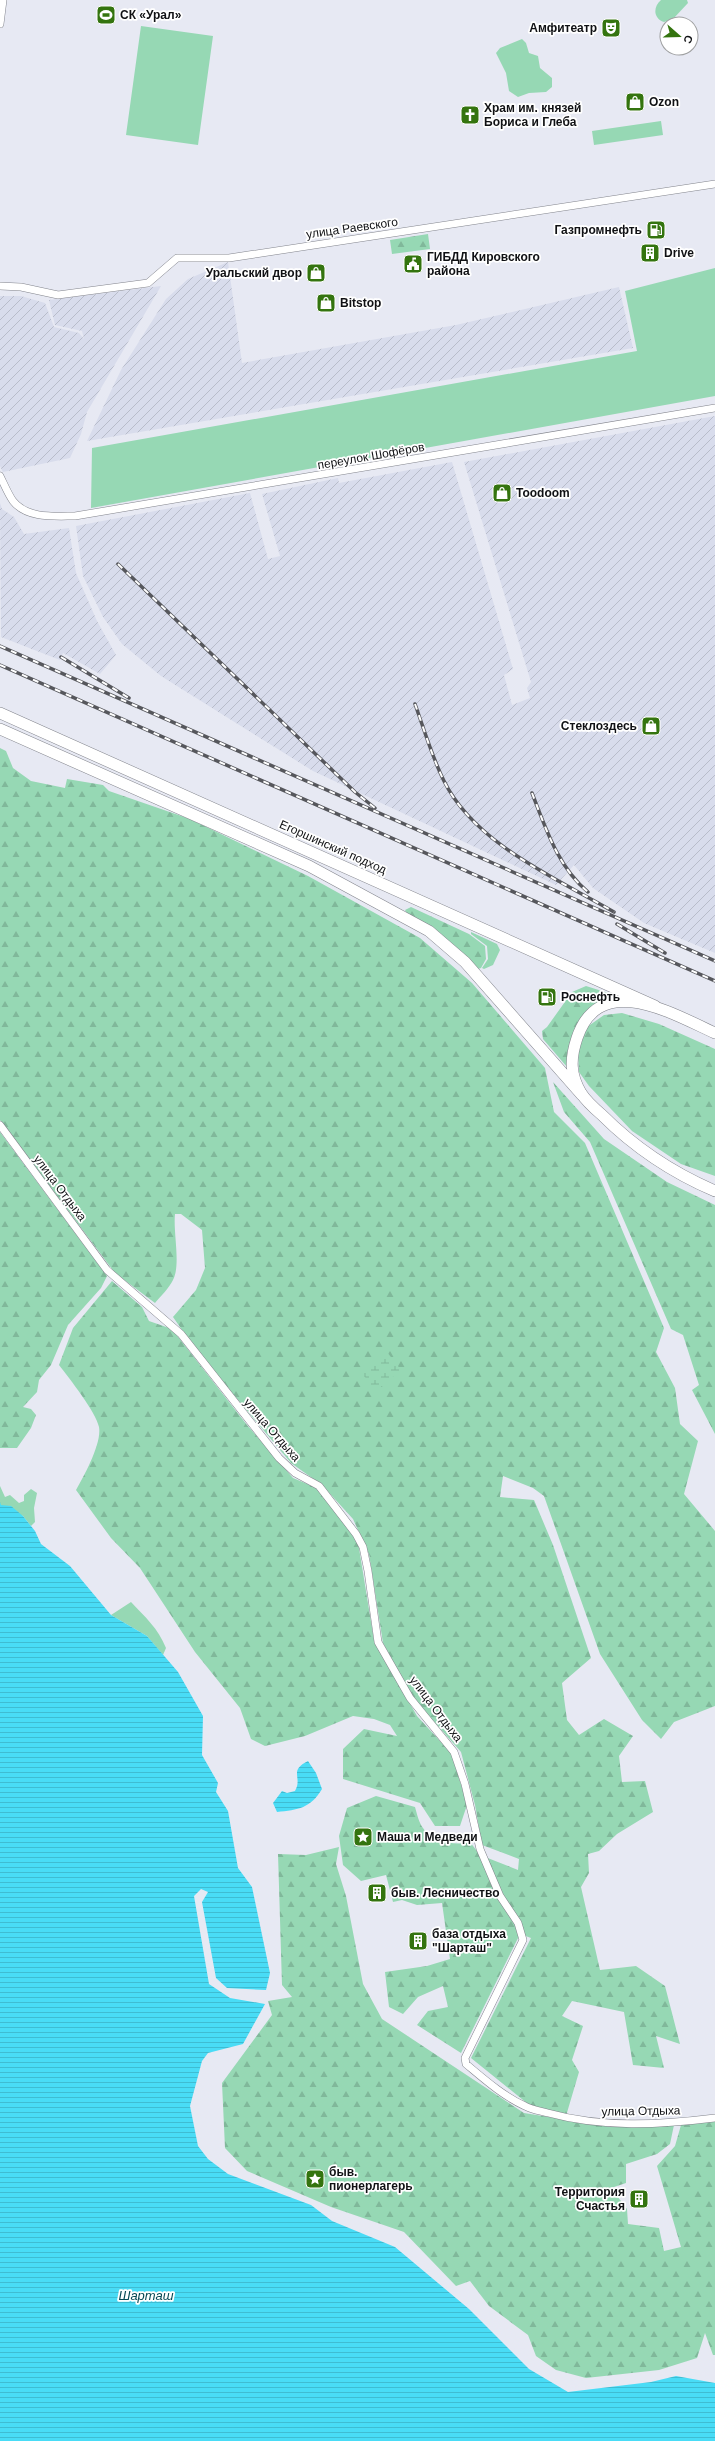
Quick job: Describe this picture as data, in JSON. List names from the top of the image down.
{
  "streets": {
    "main road": ["Егоршинский подход"],
    "street": ["улица Раевского", "переулок Шофёров", "улица Отдыха"]
  },
  "water": ["Шарташ"],
  "places": {
    "sports": ["СК «Урал»"],
    "theatre": ["Амфитеатр"],
    "shop": [
      "Ozon",
      "Уральский двор",
      "Bitstop",
      "Toodoom",
      "Стеклоздесь"
    ],
    "church": ["Храм им. князей Бориса и Глеба"],
    "fuel station": ["Газпромнефть", "Роснефть"],
    "building": [
      "Drive",
      "быв. Лесничество",
      "база отдыха \"Шарташ\"",
      "Территория Счастья"
    ],
    "public building": ["ГИБДД Кировского района"],
    "place": ["Маша и Медведи", "быв. пионерлагерь"]
  },
  "north": "right"
}
